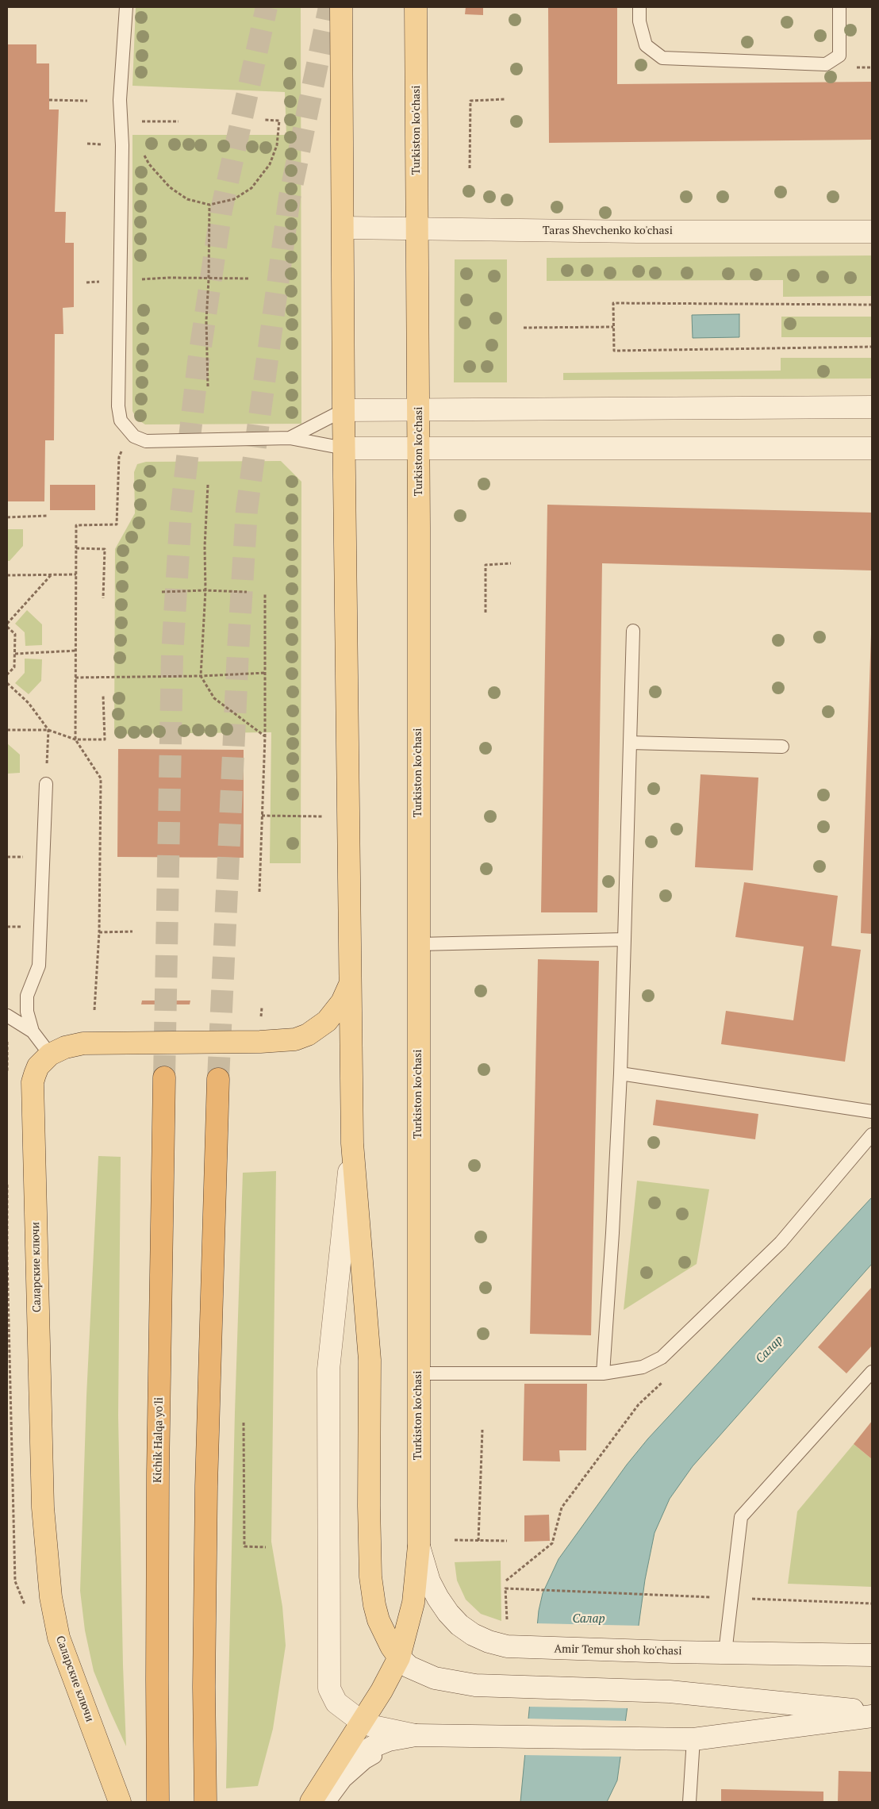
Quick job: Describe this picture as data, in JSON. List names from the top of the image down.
{
  "streets": {
    "highway": ["Kichik Halqa yo'li"],
    "main road": ["Turkiston ko'chasi", "Саларские ключи"],
    "street": ["Taras Shevchenko ko'chasi", "Amir Temur shoh ko'chasi"]
  },
  "crossings": [
    ["Turkiston ko'chasi", "Taras Shevchenko ko'chasi"],
    ["Turkiston ko'chasi", "Amir Temur shoh ko'chasi"]
  ],
  "water": ["Салар"]
}
